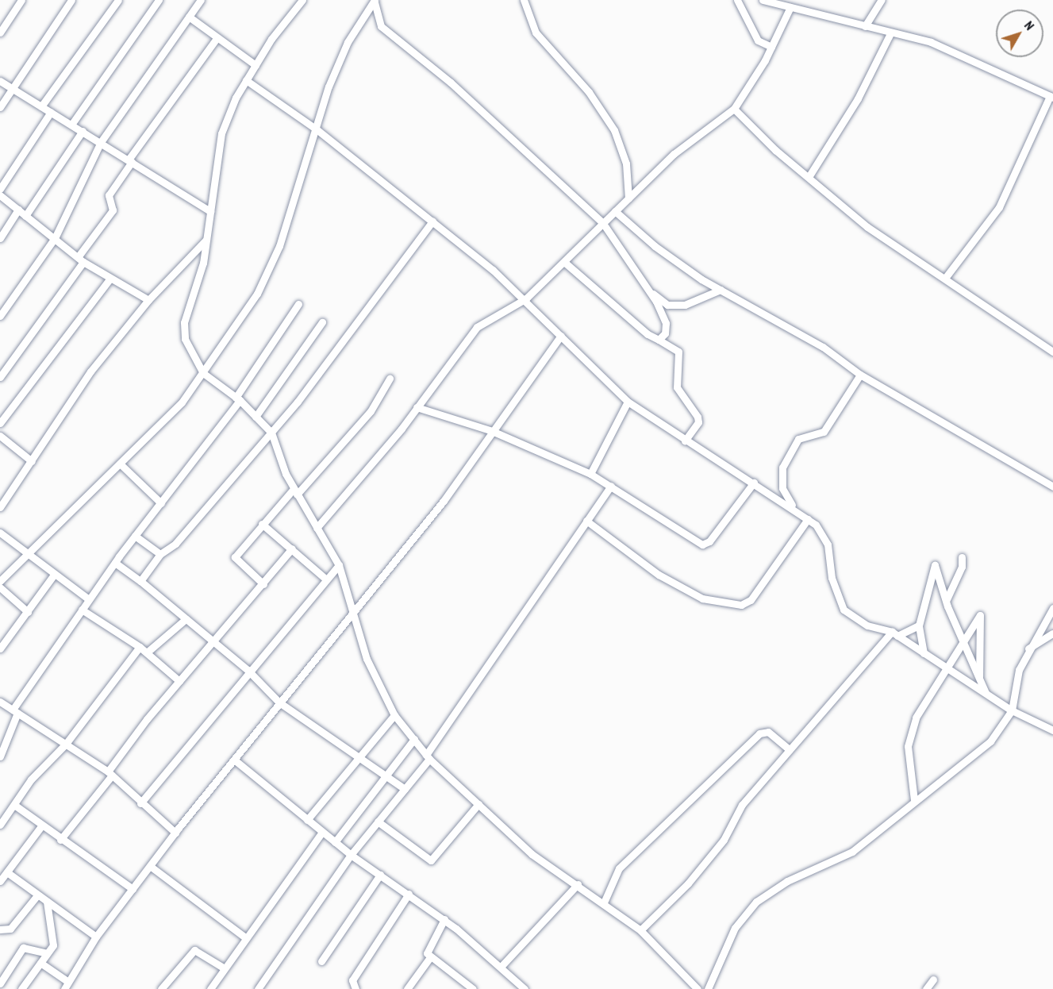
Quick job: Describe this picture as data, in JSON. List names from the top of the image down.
{
  "north": "top right"
}
